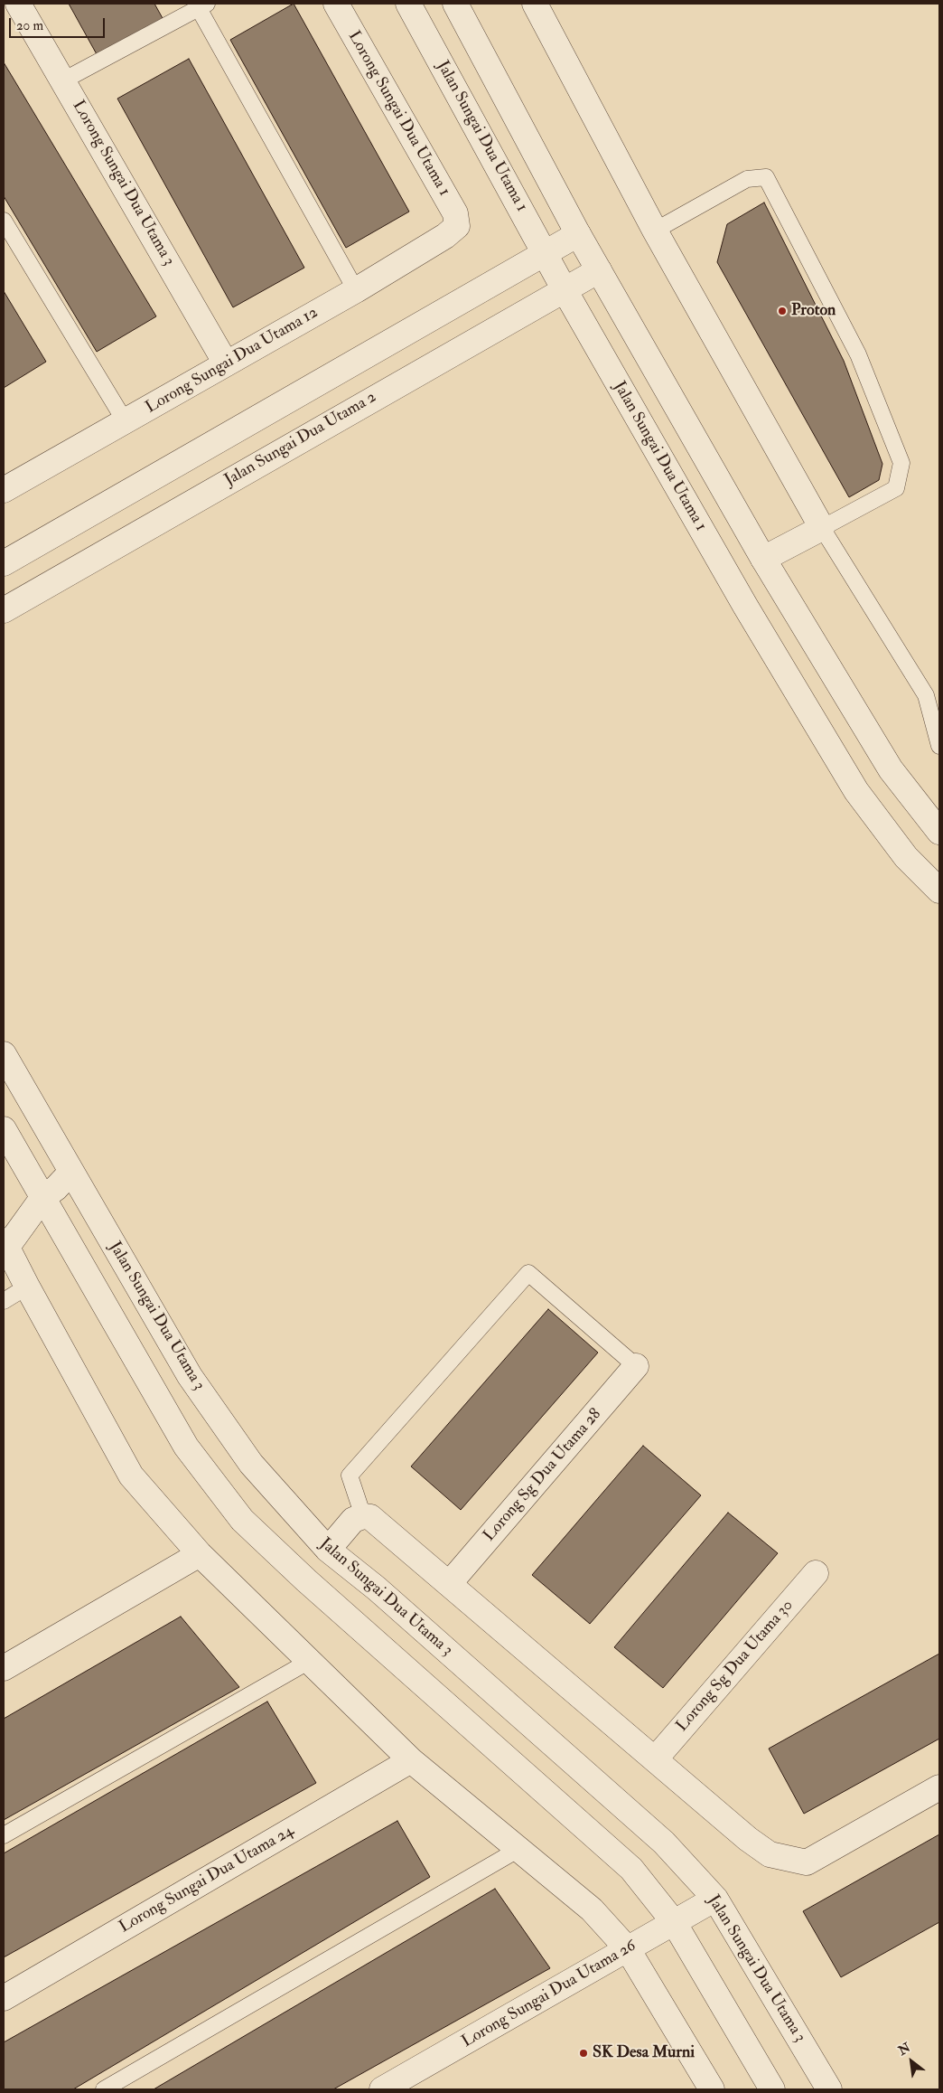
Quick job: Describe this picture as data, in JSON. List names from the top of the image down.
{
  "streets": {
    "street": [
      "Lorong Sungai Dua Utama 1",
      "Jalan Sungai Dua Utama 1",
      "Lorong Sungai Dua Utama 3",
      "Lorong Sungai Dua Utama 12",
      "Jalan Sungai Dua Utama 2",
      "Jalan Sungai Dua Utama 3",
      "Lorong Sg Dua Utama 28",
      "Lorong Sg Dua Utama 30",
      "Lorong Sungai Dua Utama 24",
      "Lorong Sungai Dua Utama 26"
    ]
  },
  "crossings": [
    ["Lorong Sungai Dua Utama 1", "Lorong Sungai Dua Utama 12"],
    ["Jalan Sungai Dua Utama 1", "Jalan Sungai Dua Utama 2"],
    ["Lorong Sungai Dua Utama 3", "Lorong Sungai Dua Utama 12"],
    ["Jalan Sungai Dua Utama 3", "Lorong Sungai Dua Utama 26"]
  ],
  "places": ["Proton", "SK Desa Murni"],
  "scale_bar": "20 m",
  "north": "top left"
}
